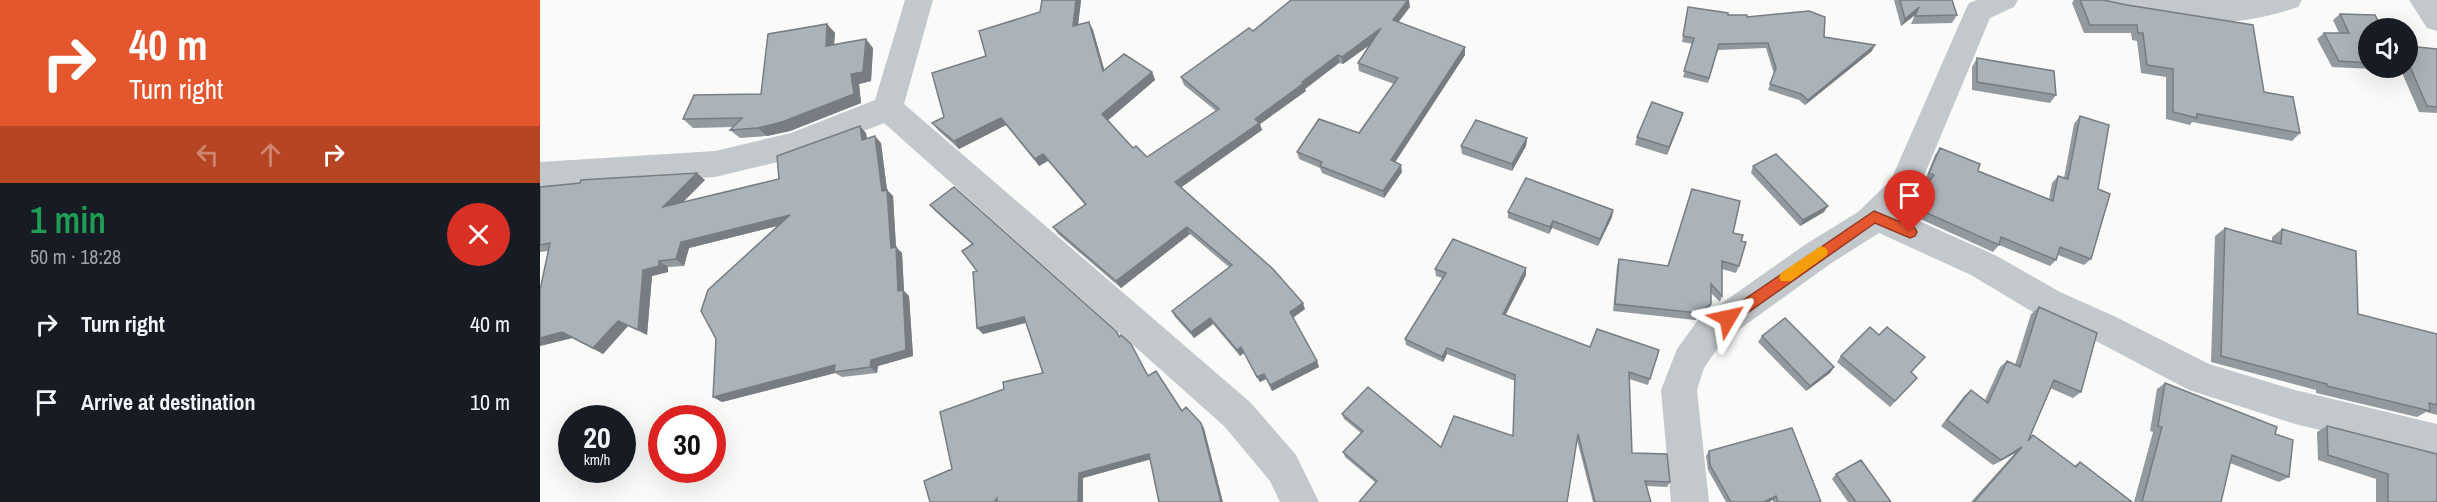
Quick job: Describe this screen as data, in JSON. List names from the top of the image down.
{
  "page": {
    "turn": ["40 m", "Turn right"],
    "heading": ["1 min", "50 m · 18:28"],
    "list": [
      {
        "name": "Turn right",
        "value": "40 m"
      },
      {
        "name": "Arrive at destination",
        "value": "10 m"
      }
    ],
    "speed": "20 km/h",
    "limit": "30"
  }
}
